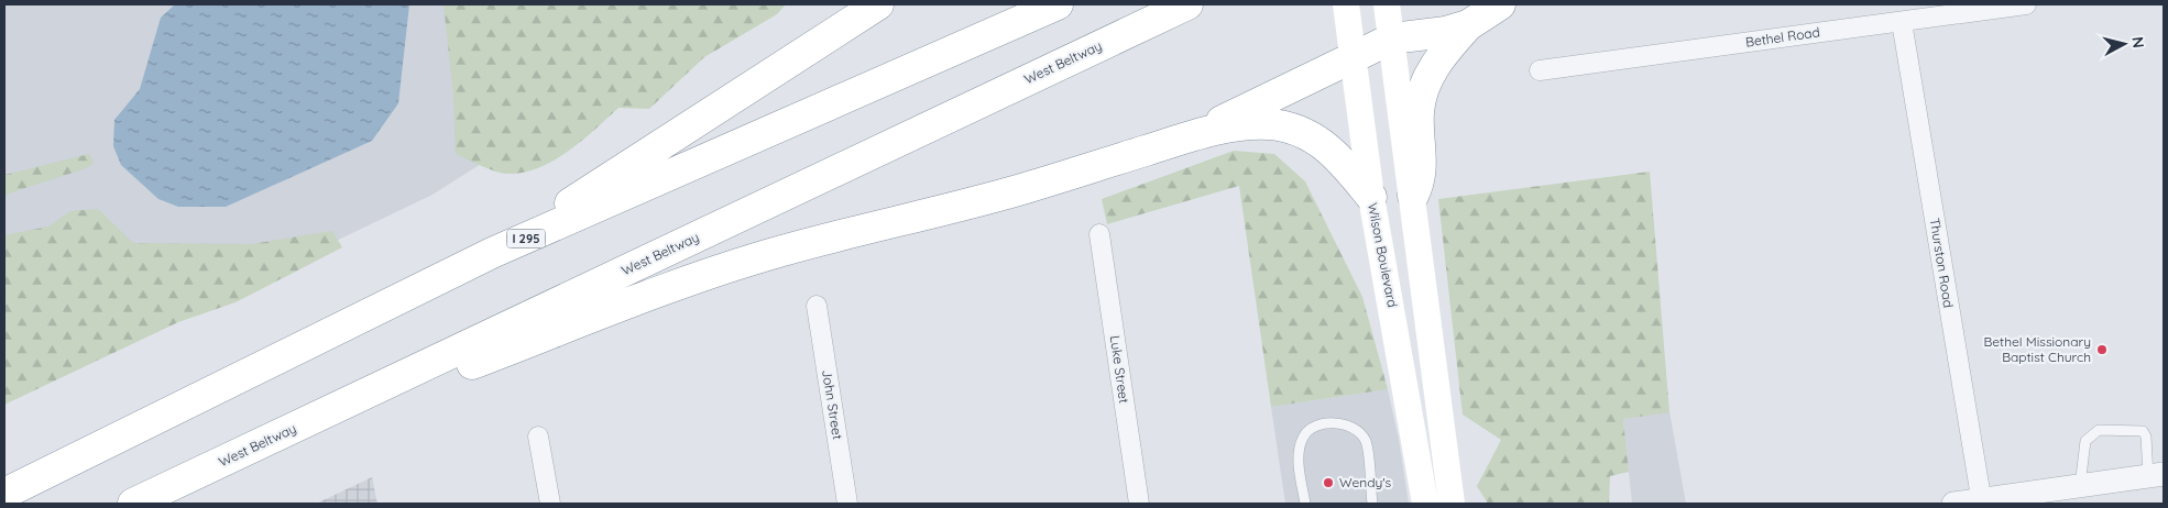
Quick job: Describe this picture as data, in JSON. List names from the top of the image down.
{
  "streets": {
    "highway": ["West Beltway", "I 295"],
    "main road": ["Wilson Boulevard"],
    "street": [
      "Bethel Road",
      "Thurston Road",
      "Luke Street",
      "John Street"
    ]
  },
  "crossings": [
    ["Bethel Road", "Thurston Road"]
  ],
  "places": ["Bethel Missionary Baptist Church", "Wendy's"],
  "north": "right"
}
